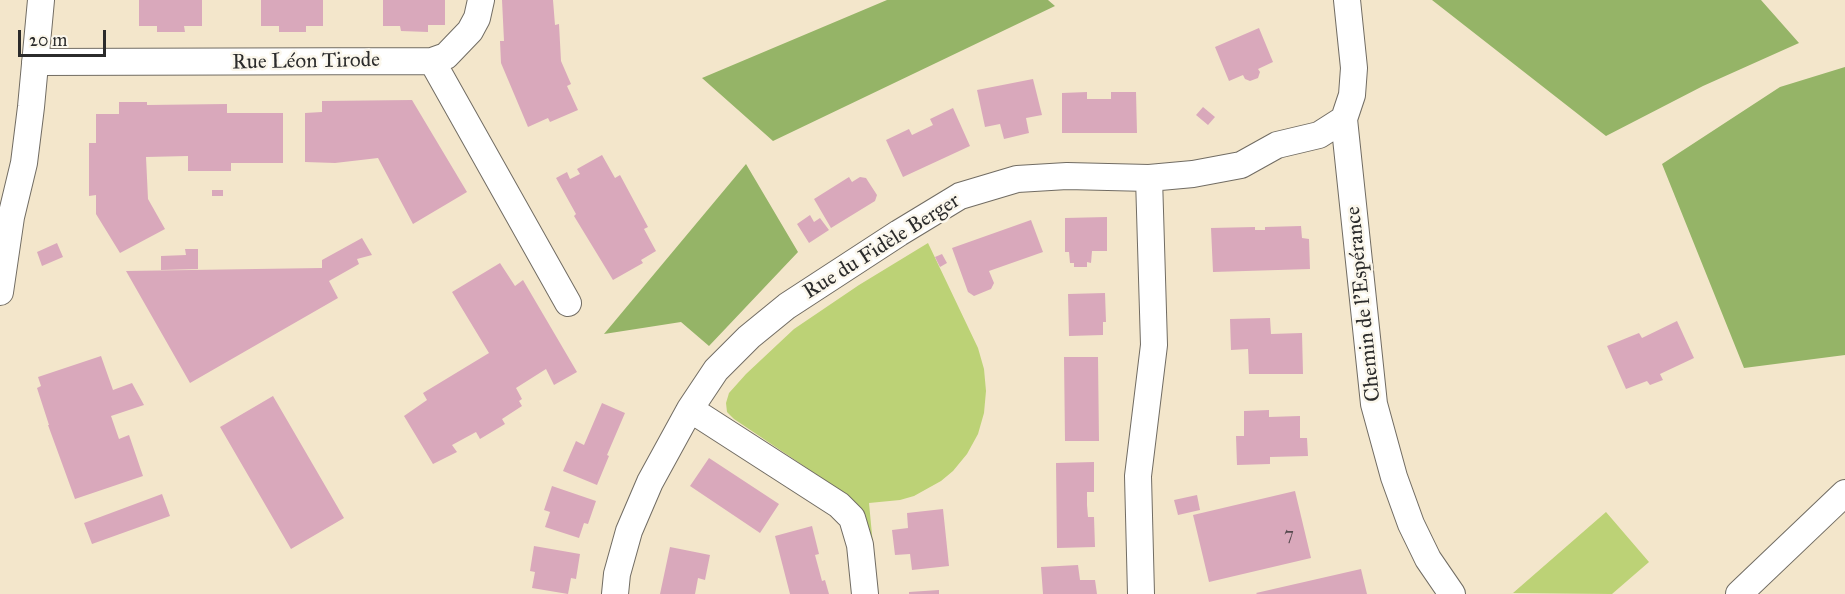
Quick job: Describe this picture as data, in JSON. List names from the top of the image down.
{
  "streets": {
    "street": ["Rue Léon Tirode", "Rue du Fidèle Berger", "Chemin de l'Espérance"]
  },
  "crossings": [
    ["Rue du Fidèle Berger", "Chemin de l'Espérance"]
  ],
  "house_numbers": ["7"],
  "scale_bar": "20 m"
}
